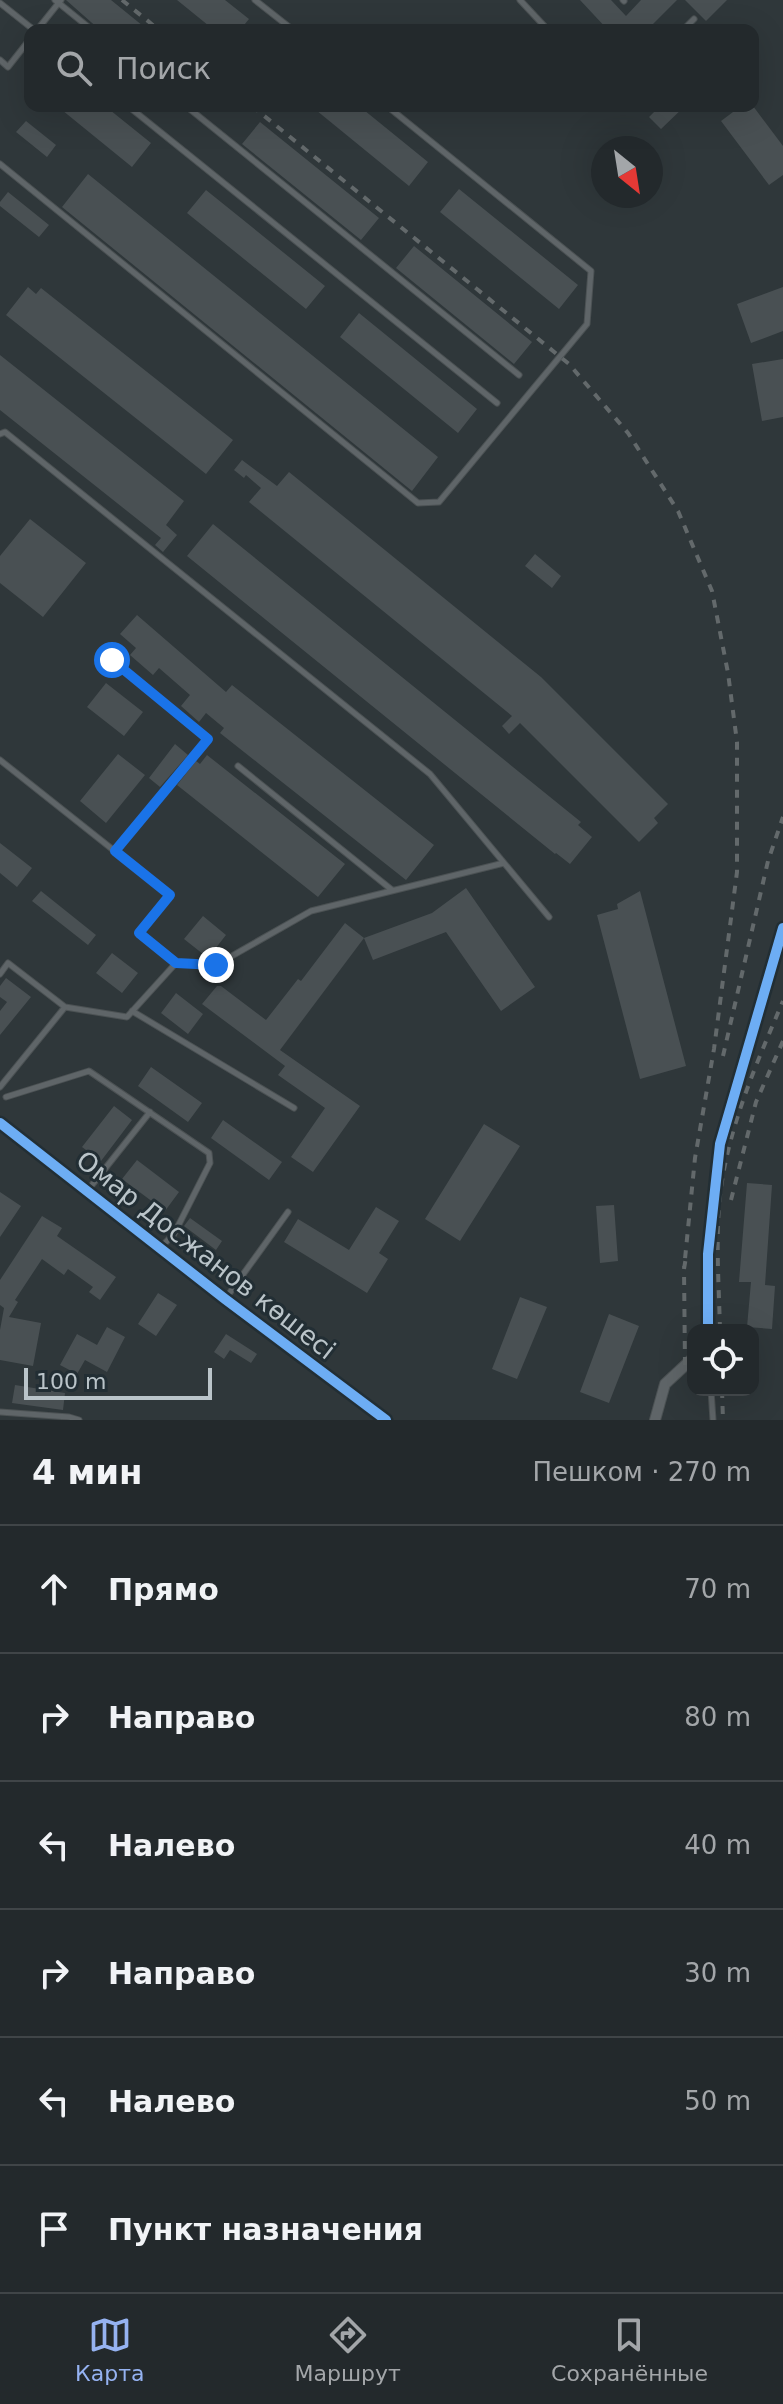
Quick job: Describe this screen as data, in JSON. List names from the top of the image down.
{
  "streets": {
    "street": ["Омар Досжанов көшесі"]
  },
  "scale_bar": "100 m",
  "north": "bottom right",
  "page": {
    "search": "Поиск",
    "scale": "100 m",
    "heading": ["4 мин", "Пешком · 270 m"],
    "list": [
      ["Прямо", "70 m"],
      ["Направо", "80 m"],
      ["Налево", "40 m"],
      ["Направо", "30 m"],
      ["Налево", "50 m"],
      "Пункт назначения"
    ],
    "nav": ["Карта", "Маршрут", "Сохранённые"]
  }
}
